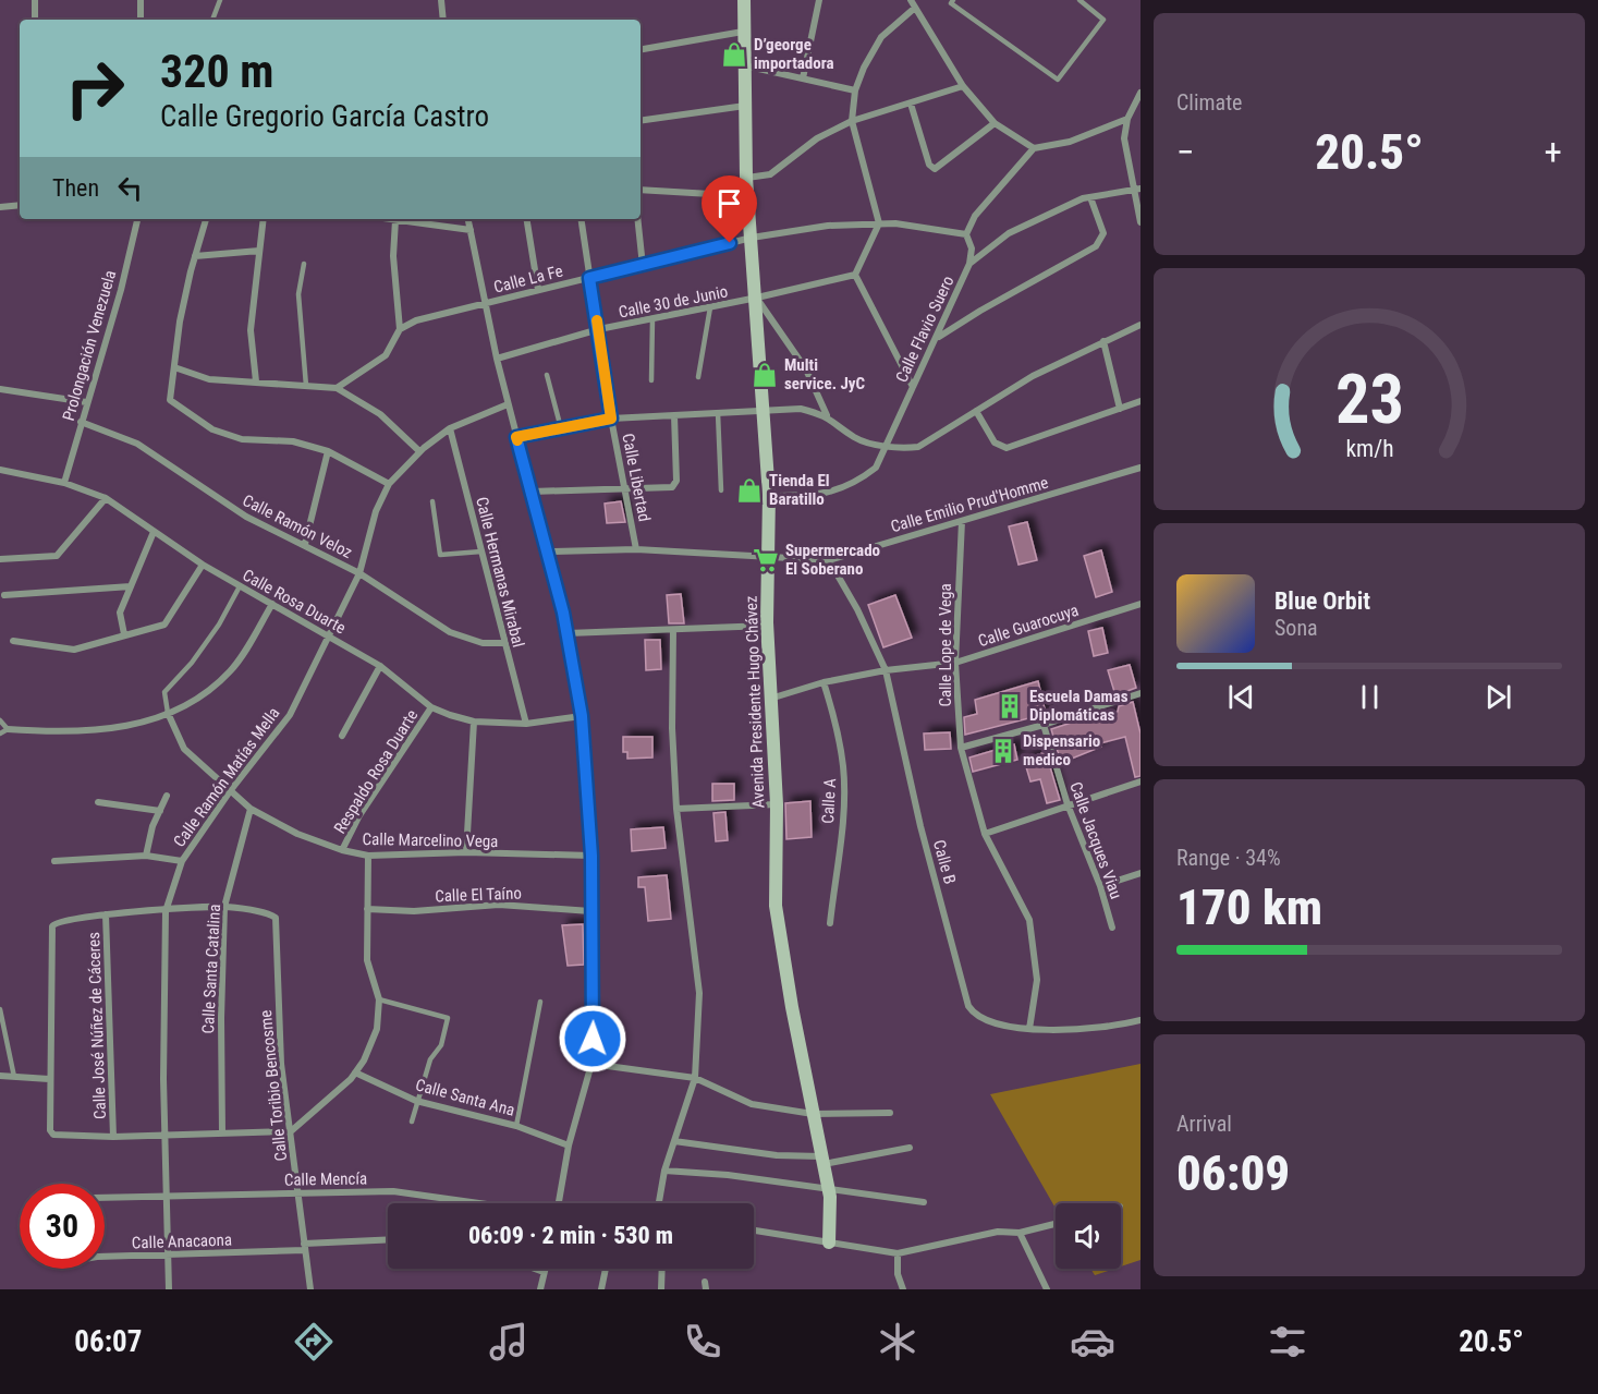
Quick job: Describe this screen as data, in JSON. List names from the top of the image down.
{
  "streets": {
    "main road": ["Avenida Presidente Hugo Chávez"],
    "street": [
      "Calle La Fe",
      "Calle 30 de Junio",
      "Calle Flavio Suero",
      "Prolongación Venezuela",
      "Calle Libertad",
      "Calle Emilio Prud'Homme",
      "Calle Ramón Veloz",
      "Calle Hermanas Mirabal",
      "Calle Rosa Duarte",
      "Calle Guarocuya",
      "Calle Lope de Vega",
      "Respaldo Rosa Duarte",
      "Calle Ramón Matías Mella",
      "Calle A",
      "Calle Marcelino Vega",
      "Calle Jacques Viau",
      "Calle B",
      "Calle El Taíno",
      "Calle Santa Catalina",
      "Calle José Núñez de Cáceres",
      "Calle Toribio Bencosme",
      "Calle Santa Ana",
      "Calle Mencía",
      "Calle Anacaona"
    ]
  },
  "crossings": [
    ["Calle La Fe", "Calle Libertad"],
    ["Calle La Fe", "Avenida Presidente Hugo Chávez"],
    ["Calle 30 de Junio", "Calle Libertad"],
    ["Calle 30 de Junio", "Avenida Presidente Hugo Chávez"],
    ["Calle Flavio Suero", "Avenida Presidente Hugo Chávez"],
    ["Prolongación Venezuela", "Calle Ramón Veloz"],
    ["Prolongación Venezuela", "Calle Rosa Duarte"],
    ["Calle Libertad", "Calle Emilio Prud'Homme"],
    ["Calle Emilio Prud'Homme", "Calle Lope de Vega"],
    ["Calle Emilio Prud'Homme", "Avenida Presidente Hugo Chávez"],
    ["Calle Emilio Prud'Homme", "Calle B"],
    ["Calle Ramón Veloz", "Calle Hermanas Mirabal"],
    ["Calle Ramón Veloz", "Calle Ramón Matías Mella"],
    ["Calle Hermanas Mirabal", "Calle Rosa Duarte"],
    ["Calle Hermanas Mirabal", "Calle Ramón Matías Mella"],
    ["Calle Rosa Duarte", "Respaldo Rosa Duarte"],
    ["Calle Rosa Duarte", "Calle Ramón Matías Mella"],
    ["Calle Guarocuya", "Calle Lope de Vega"],
    ["Calle Guarocuya", "Avenida Presidente Hugo Chávez"],
    ["Calle Guarocuya", "Calle A"],
    ["Calle Guarocuya", "Calle B"],
    ["Calle Lope de Vega", "Calle B"],
    ["Respaldo Rosa Duarte", "Calle Marcelino Vega"],
    ["Calle Ramón Matías Mella", "Calle Marcelino Vega"],
    ["Calle Ramón Matías Mella", "Calle Mencía"],
    ["Calle Ramón Matías Mella", "Calle Anacaona"],
    ["Calle Marcelino Vega", "Calle Santa Catalina"],
    ["Calle Santa Catalina", "Calle Toribio Bencosme"],
    ["Calle Toribio Bencosme", "Calle Mencía"],
    ["Calle Toribio Bencosme", "Calle Anacaona"]
  ],
  "places": {
    "shop": ["D’george importadora", "Multi service. JyC", "Tienda El Baratillo"],
    "supermarket": ["Supermercado El Soberano"],
    "building": ["Escuela Damas Diplomáticas", "Dispensario medico"]
  },
  "page": {
    "tile": [
      "Climate",
      ["Range · 34%", "170 km"],
      ["Arrival", "06:09"]
    ],
    "turn": ["320 m", "Calle Gregorio García Castro"],
    "heat": ["−", "20.5°", "+"],
    "then": "Then",
    "song": ["Blue Orbit", "Sona"],
    "limit": "30",
    "trip": "06:09 · 2 min · 530 m",
    "tabs": ["06:07", "20.5°"],
    "gauge": ["23", "km/h"]
  }
}
